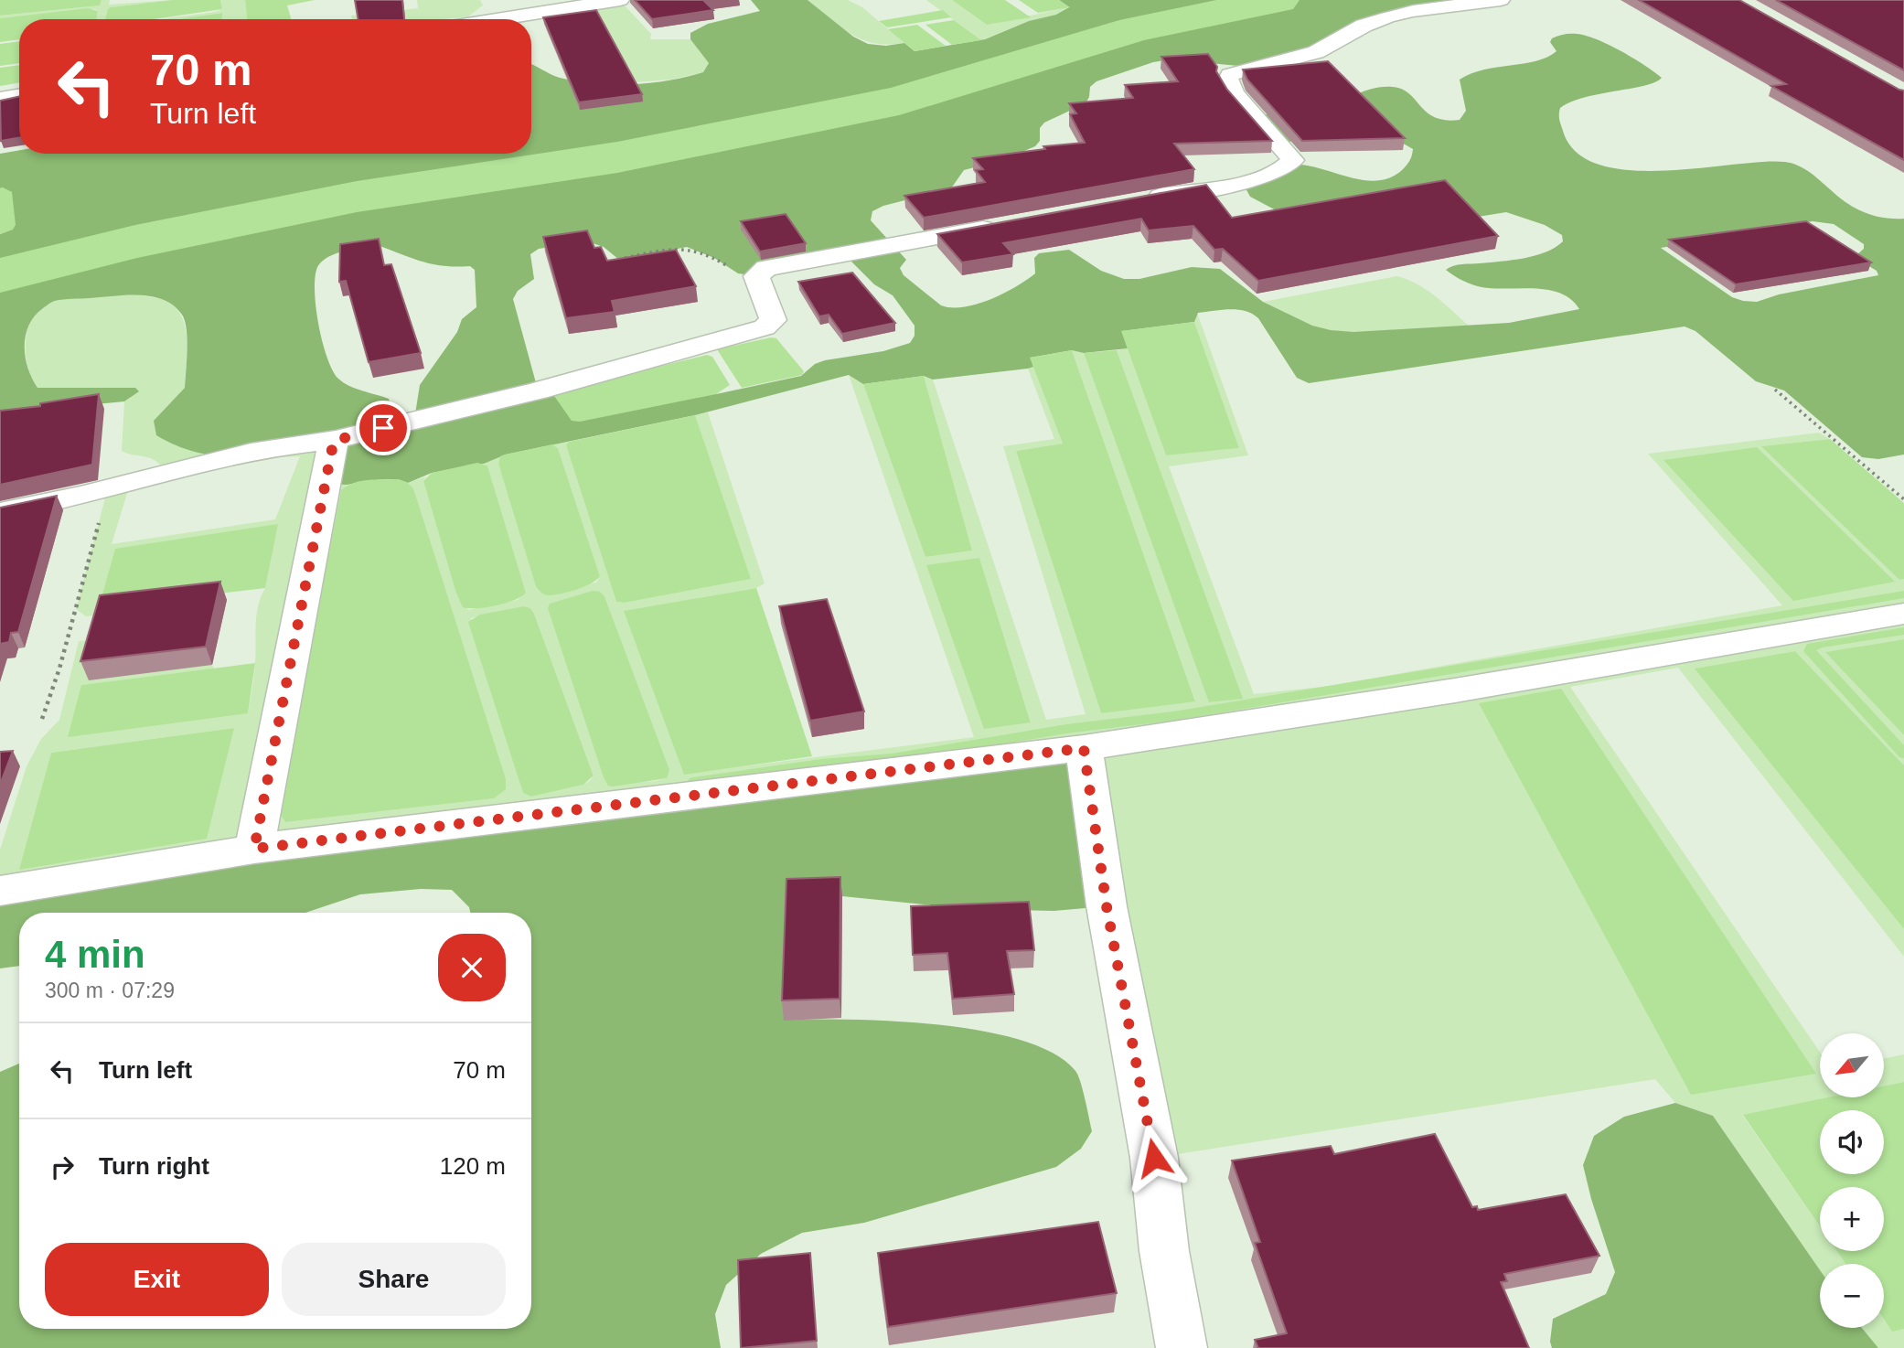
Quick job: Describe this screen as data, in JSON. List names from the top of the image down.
{
  "north": "bottom left",
  "page": {
    "turn": ["70 m", "Turn left"],
    "heading": ["4 min", "300 m · 07:29"],
    "list": [
      {
        "name": "Turn left",
        "value": "70 m"
      },
      {
        "name": "Turn right",
        "value": "120 m"
      }
    ],
    "map_buttons": ["+", "−"],
    "buttons": ["Exit", "Share"]
  }
}
